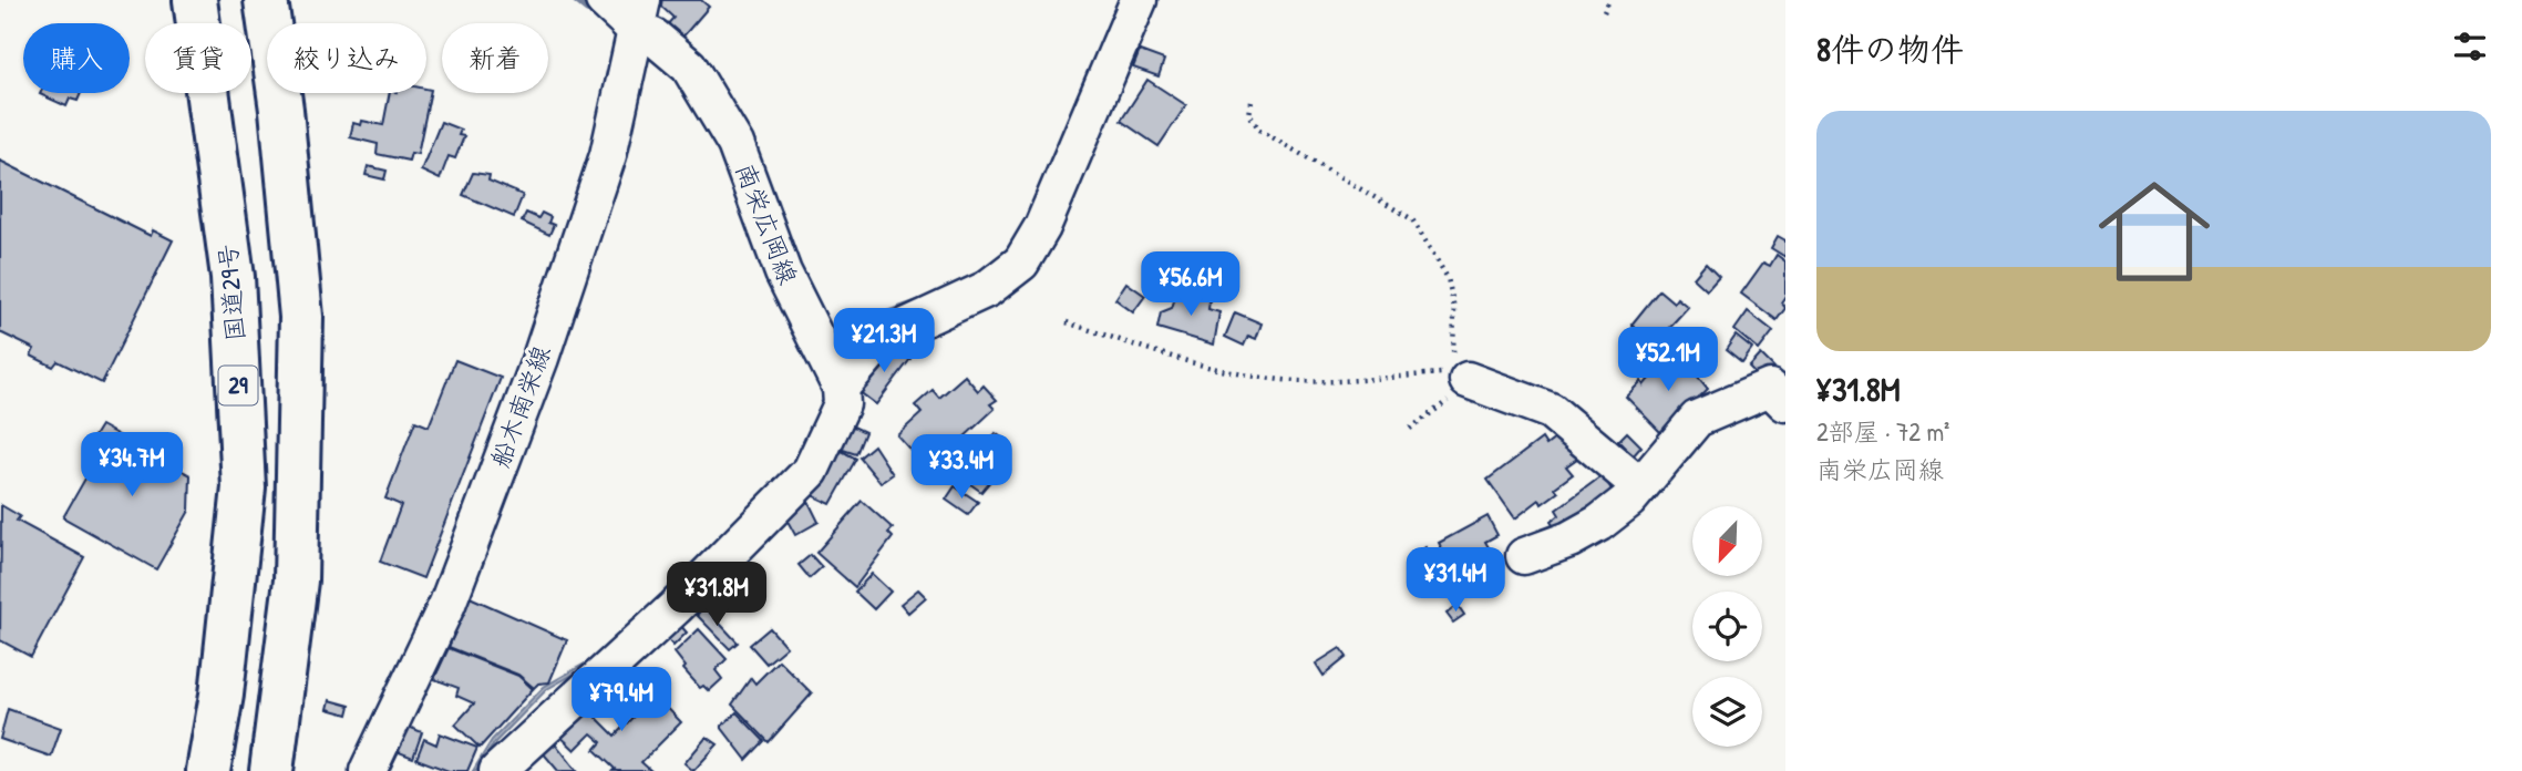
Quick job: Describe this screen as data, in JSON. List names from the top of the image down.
{
  "streets": {
    "highway": ["国道29号", "29"],
    "street": ["南栄広岡線", "船木南栄線"]
  },
  "crossings": [
    ["南栄広岡線", "船木南栄線"]
  ],
  "north": "bottom left",
  "page": {
    "heading": "8件の物件",
    "chip": [
      "購入",
      "賃貸",
      "絞り込み",
      "新着"
    ],
    "list": [
      {
        "name": "¥31.8M",
        "note": "2部屋 · 72 m² · 南栄広岡線"
      }
    ],
    "price": [
      "¥56.6M",
      "¥21.3M",
      "¥52.1M",
      "¥34.7M",
      "¥33.4M",
      "¥31.4M",
      "¥31.8M",
      "¥79.4M"
    ]
  }
}
